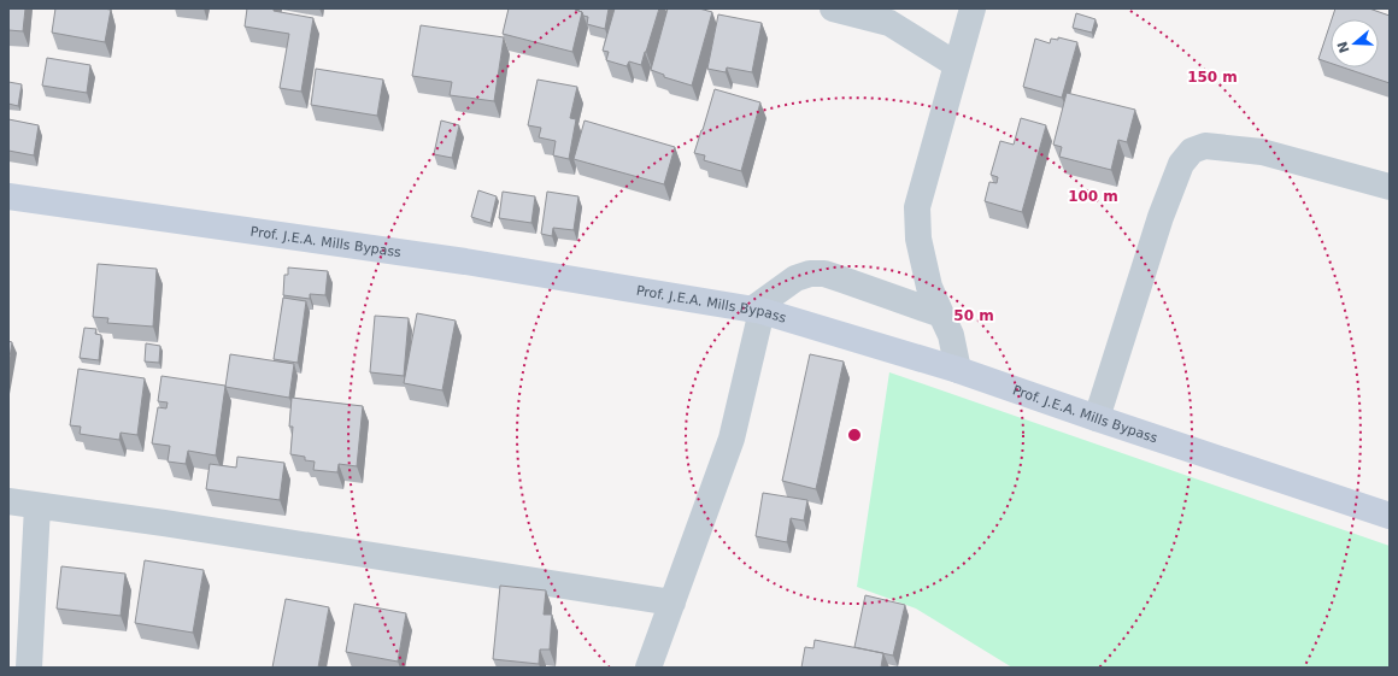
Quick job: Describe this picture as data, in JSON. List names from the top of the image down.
{
  "streets": {
    "street": ["Prof. J.E.A. Mills Bypass"]
  },
  "north": "left",
  "rings": ["150 m", "100 m", "50 m"]
}
